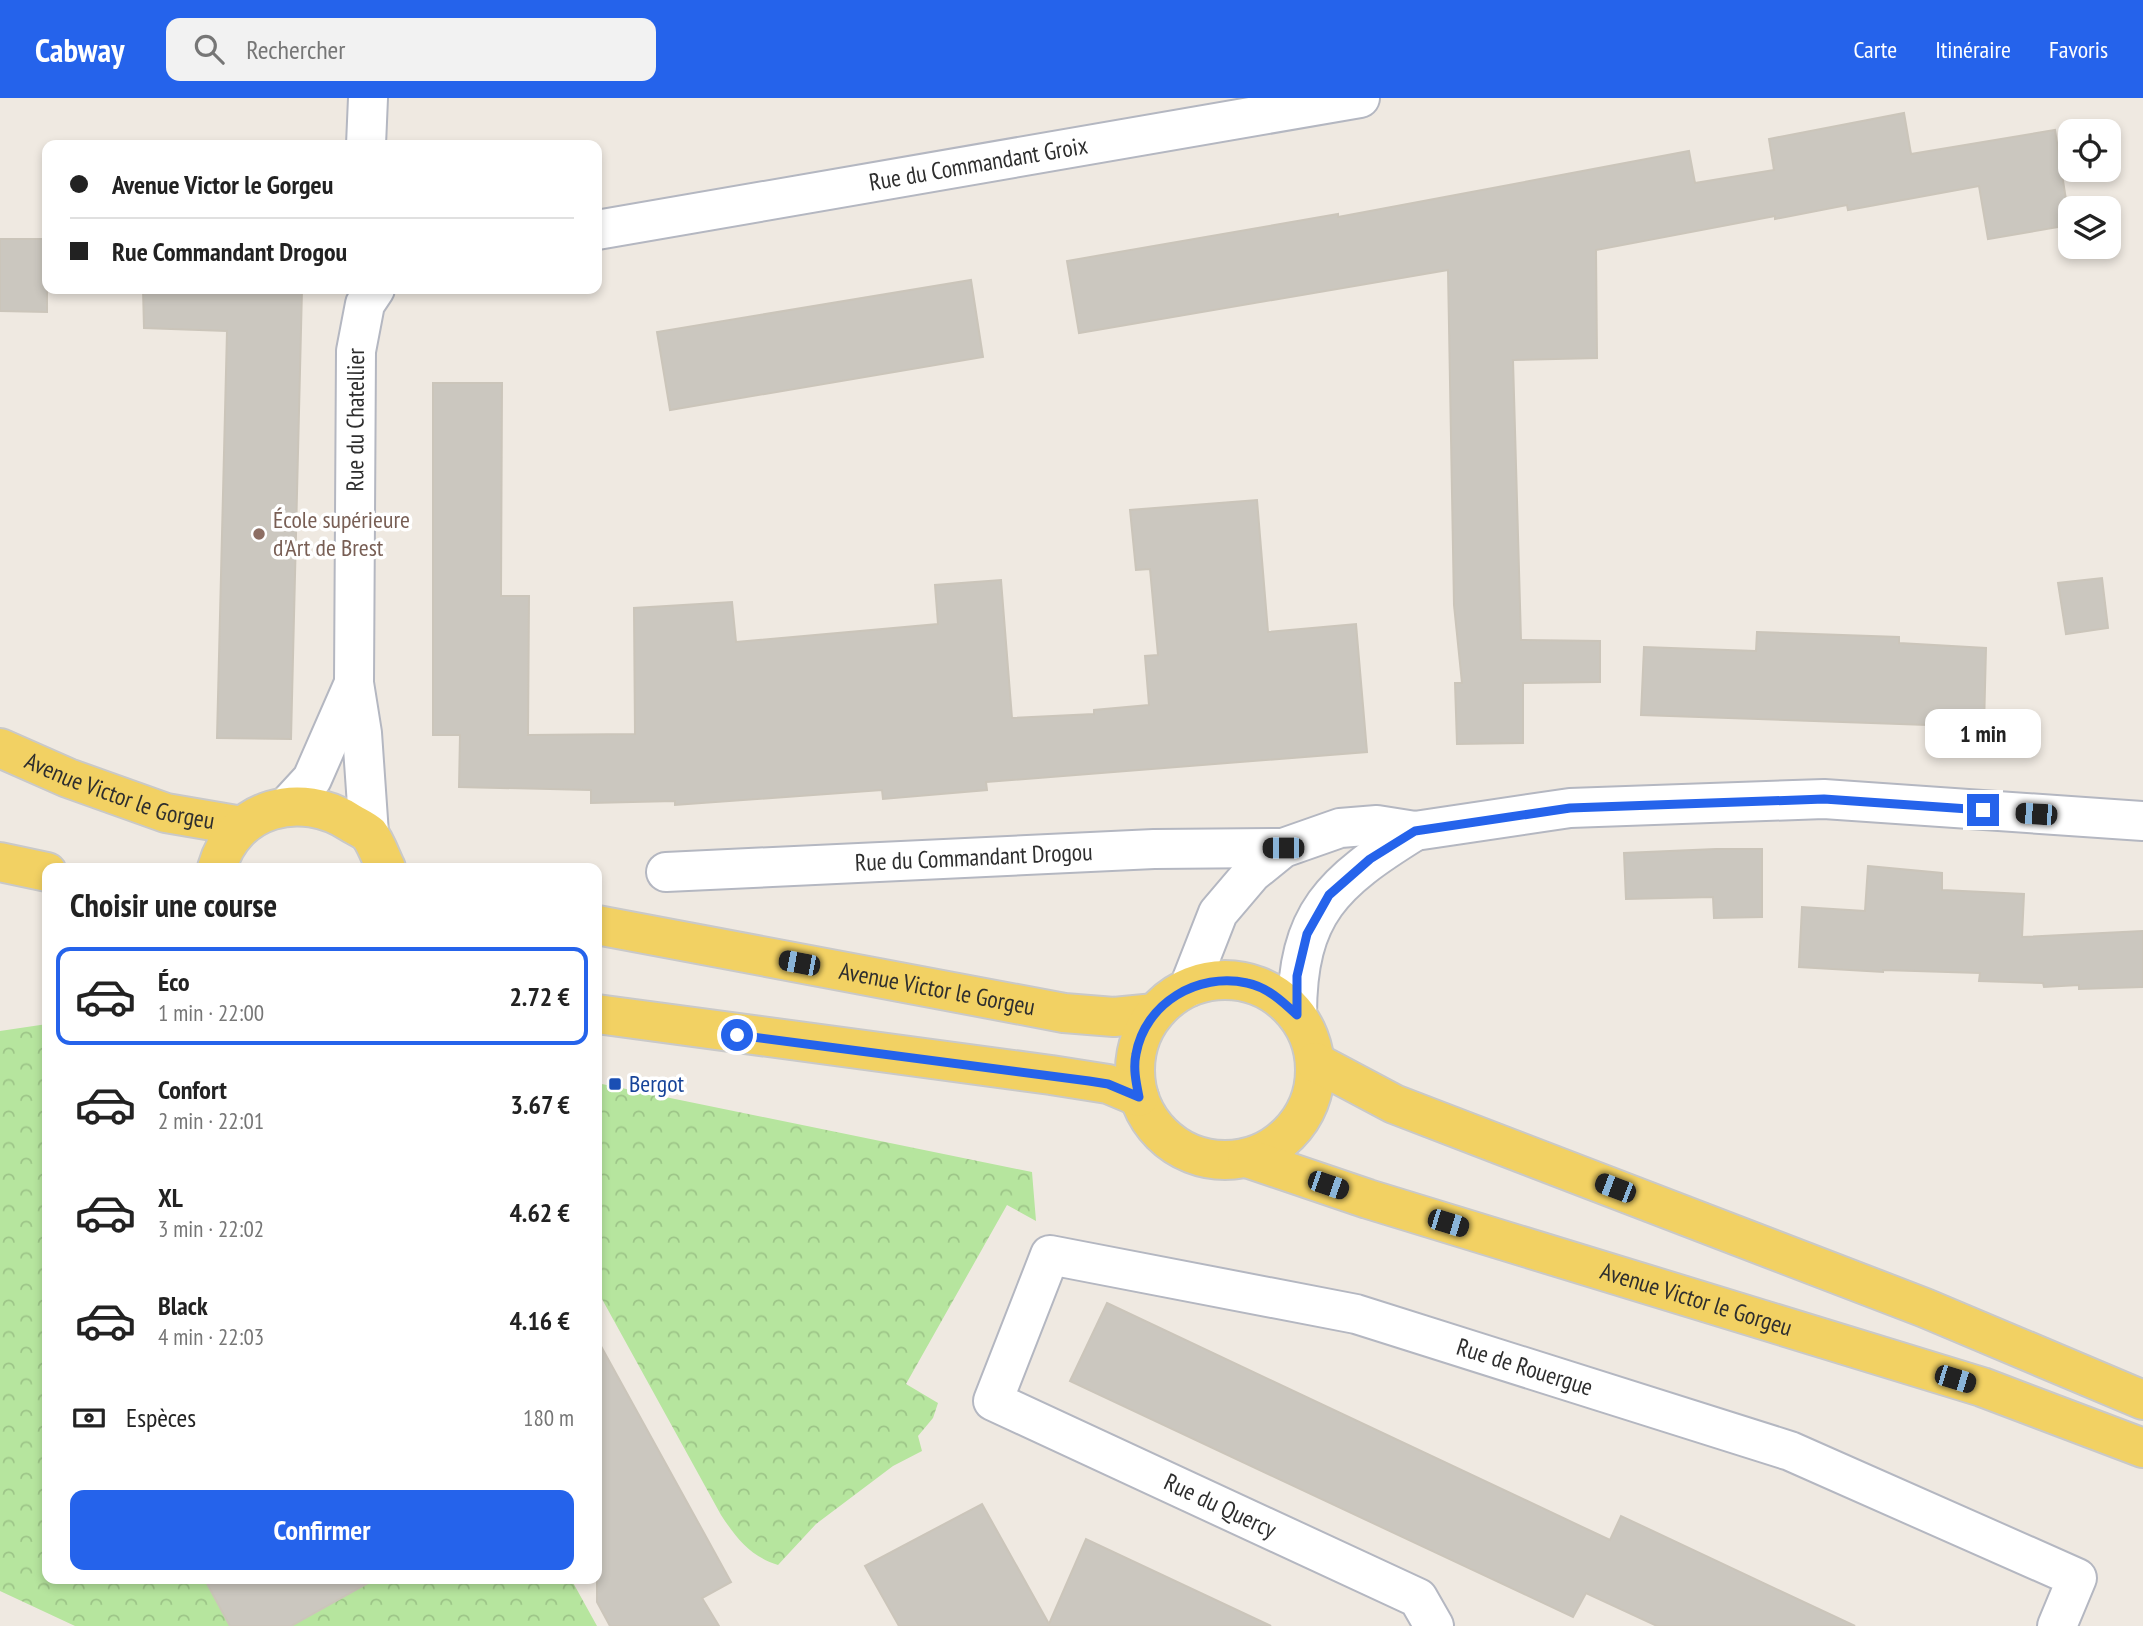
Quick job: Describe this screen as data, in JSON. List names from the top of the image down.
{
  "streets": {
    "main road": ["Avenue Victor le Gorgeu"],
    "street": [
      "Rue du Commandant Groix",
      "Rue du Chatellier",
      "Rue du Commandant Drogou",
      "Rue de Rouergue",
      "Rue du Quercy"
    ]
  },
  "crossings": [
    ["Rue de Rouergue", "Rue du Quercy"]
  ],
  "places": {
    "other": ["École supérieure d'Art de Brest"],
    "transit": ["Bergot"]
  },
  "page": {
    "header": "Cabway",
    "search": "Rechercher",
    "nav": ["Carte", "Itinéraire", "Favoris"],
    "banner": ["Avenue Victor le Gorgeu", "Rue Commandant Drogou"],
    "bubble": "1 min",
    "heading": "Choisir une course",
    "list": [
      {
        "name": "Éco",
        "note": "1 min · 22:00",
        "value": "2.72 €"
      },
      {
        "name": "Confort",
        "note": "2 min · 22:01",
        "value": "3.67 €"
      },
      {
        "name": "XL",
        "note": "3 min · 22:02",
        "value": "4.62 €"
      },
      {
        "name": "Black",
        "note": "4 min · 22:03",
        "value": "4.16 €"
      }
    ],
    "pay": ["Espèces", "180 m"],
    "buttons": "Confirmer"
  }
}
